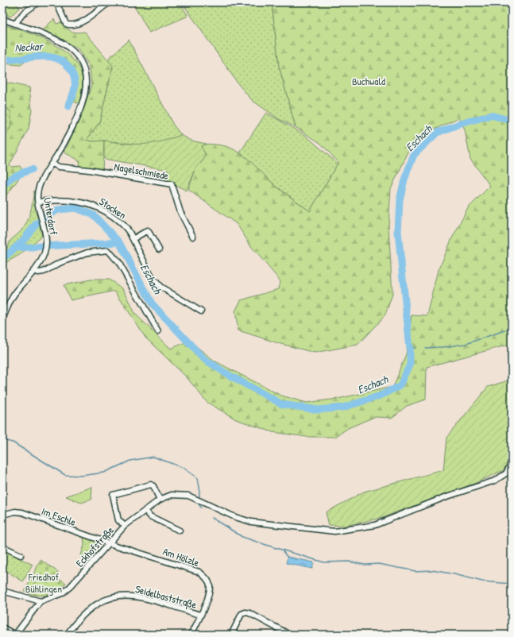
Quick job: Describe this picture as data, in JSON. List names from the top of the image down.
{
  "streets": {
    "street": [
      "Nagelschmiede",
      "Stocken",
      "Unterdorf",
      "Im Eschle",
      "Eckhofstraße",
      "Am Hölzle",
      "Seidelbaststraße"
    ]
  },
  "crossings": [
    ["Nagelschmiede", "Unterdorf"],
    ["Stocken", "Unterdorf"],
    ["Im Eschle", "Eckhofstraße"],
    ["Im Eschle", "Am Hölzle"],
    ["Eckhofstraße", "Am Hölzle"],
    ["Am Hölzle", "Seidelbaststraße"]
  ],
  "water": ["Neckar", "Eschach"],
  "parks": ["Buchwald", "Friedhof Bühlingen"]
}
